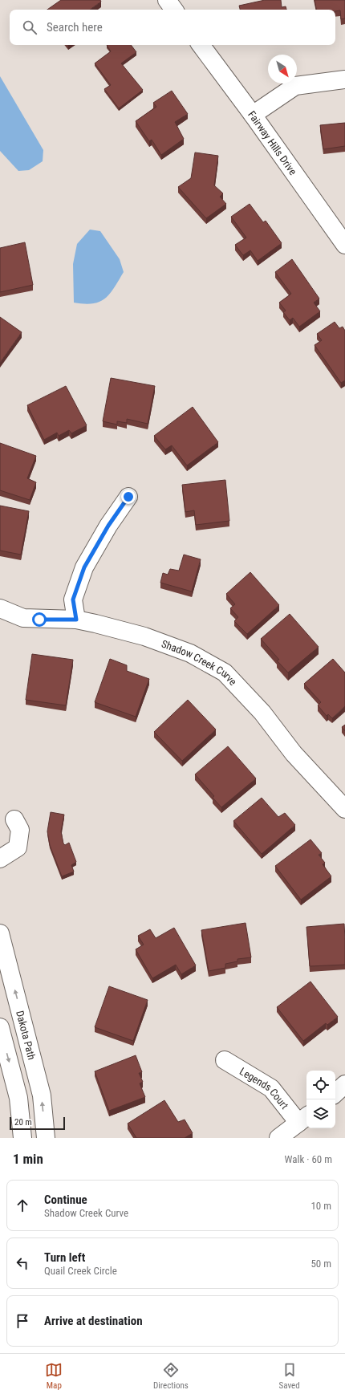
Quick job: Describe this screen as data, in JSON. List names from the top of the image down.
{
  "streets": {
    "street": [
      "Fairway Hills Drive",
      "Shadow Creek Curve",
      "Dakota Path",
      "Legends Court"
    ]
  },
  "scale_bar": "20 m",
  "north": "bottom right",
  "page": {
    "search": "Search here",
    "scale": "20 m",
    "heading": ["1 min", "Walk · 60 m"],
    "list": [
      ["Continue", "Shadow Creek Curve", "10 m"],
      ["Turn left", "Quail Creek Circle", "50 m"],
      "Arrive at destination"
    ],
    "nav": ["Map", "Directions", "Saved"]
  }
}
